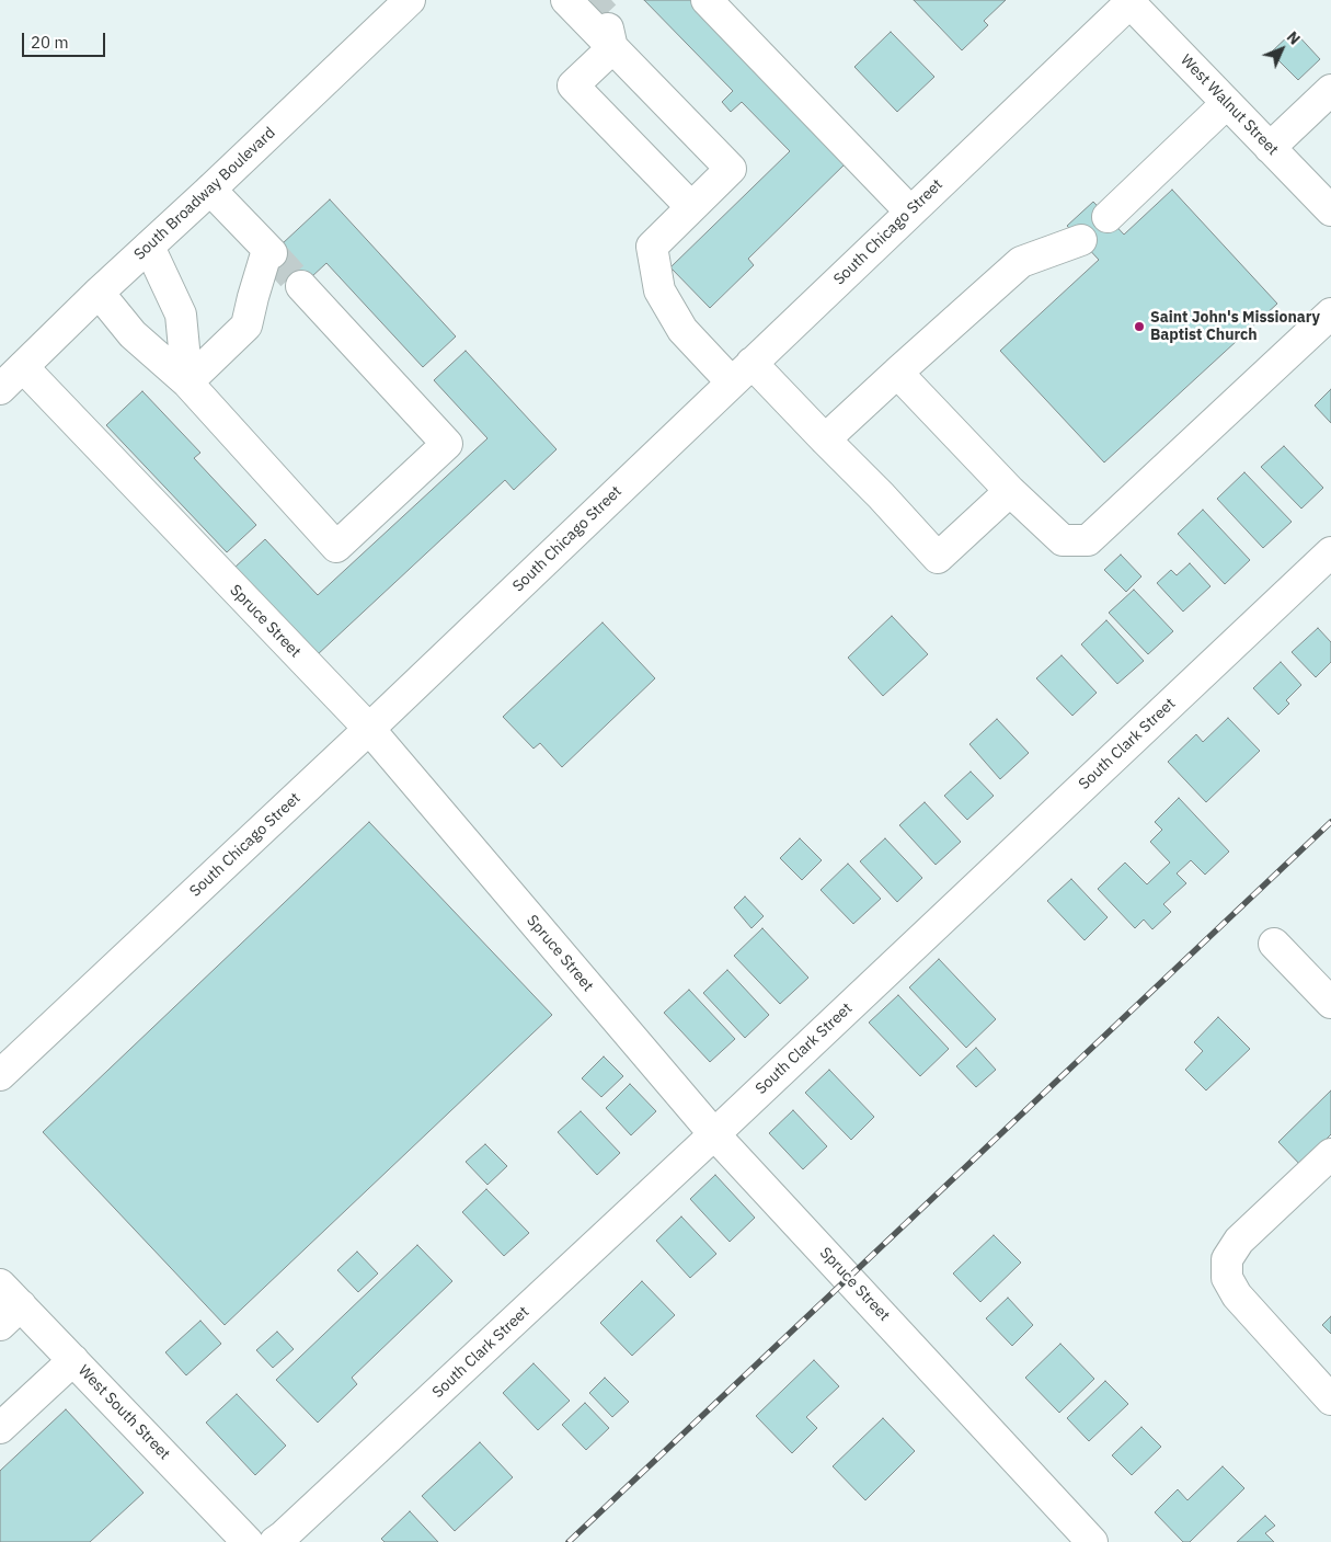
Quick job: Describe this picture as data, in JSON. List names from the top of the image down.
{
  "streets": {
    "street": [
      "West Walnut Street",
      "South Broadway Boulevard",
      "South Chicago Street",
      "Spruce Street",
      "South Clark Street",
      "West South Street"
    ]
  },
  "crossings": [
    ["West Walnut Street", "South Chicago Street"],
    ["South Broadway Boulevard", "Spruce Street"],
    ["South Chicago Street", "Spruce Street"],
    ["Spruce Street", "South Clark Street"]
  ],
  "places": ["Saint John's Missionary Baptist Church"],
  "scale_bar": "20 m",
  "north": "top right"
}
